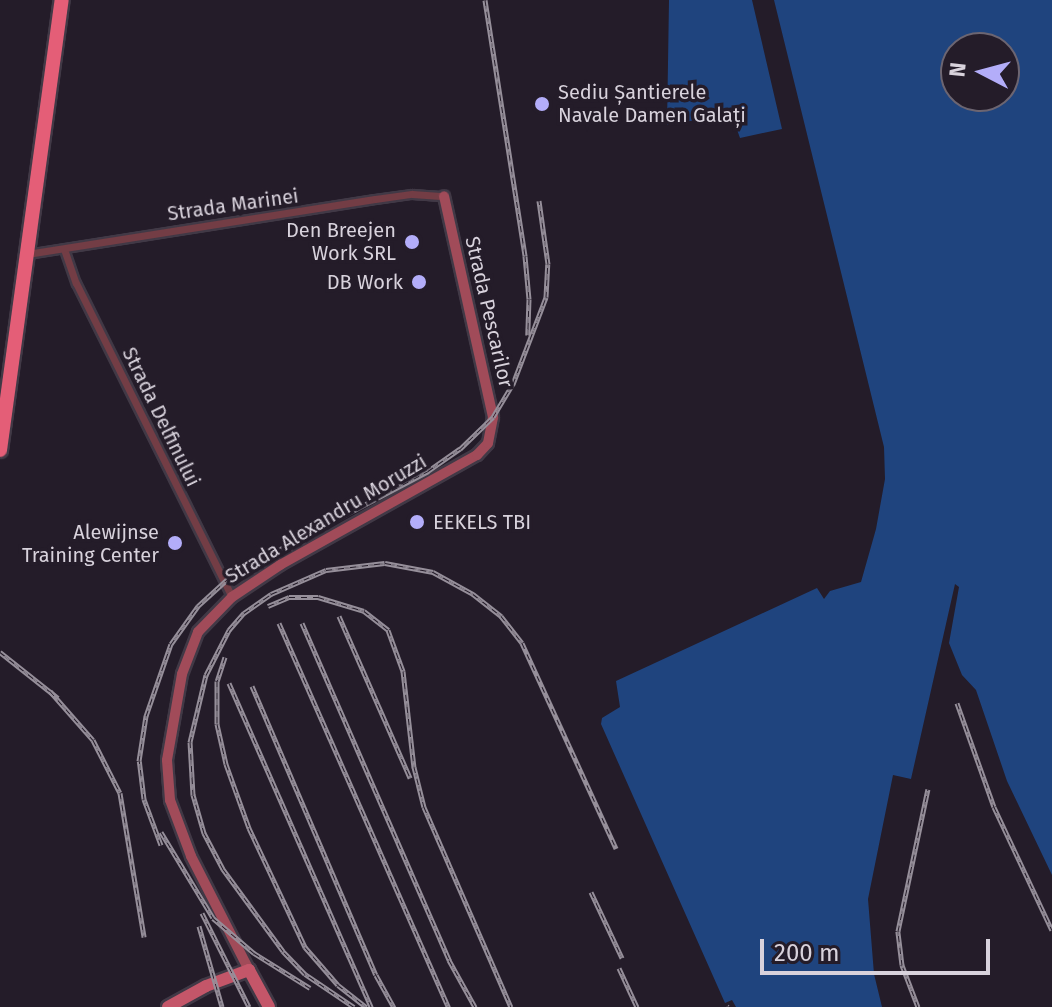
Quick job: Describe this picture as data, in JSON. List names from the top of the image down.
{
  "streets": {
    "main road": ["Strada Alexandru Moruzzi"],
    "street": ["Strada Marinei", "Strada Pescarilor", "Strada Delfinului"]
  },
  "crossings": [
    ["Strada Marinei", "Strada Pescarilor"],
    ["Strada Marinei", "Strada Delfinului"],
    ["Strada Pescarilor", "Strada Alexandru Moruzzi"],
    ["Strada Delfinului", "Strada Alexandru Moruzzi"]
  ],
  "places": [
    "Sediu Șantierele Navale Damen Galați",
    "Den Breejen Work SRL",
    "DB Work",
    "EEKELS TBI",
    "Alewijnse Training Center"
  ],
  "scale_bar": "200 m",
  "north": "left"
}
